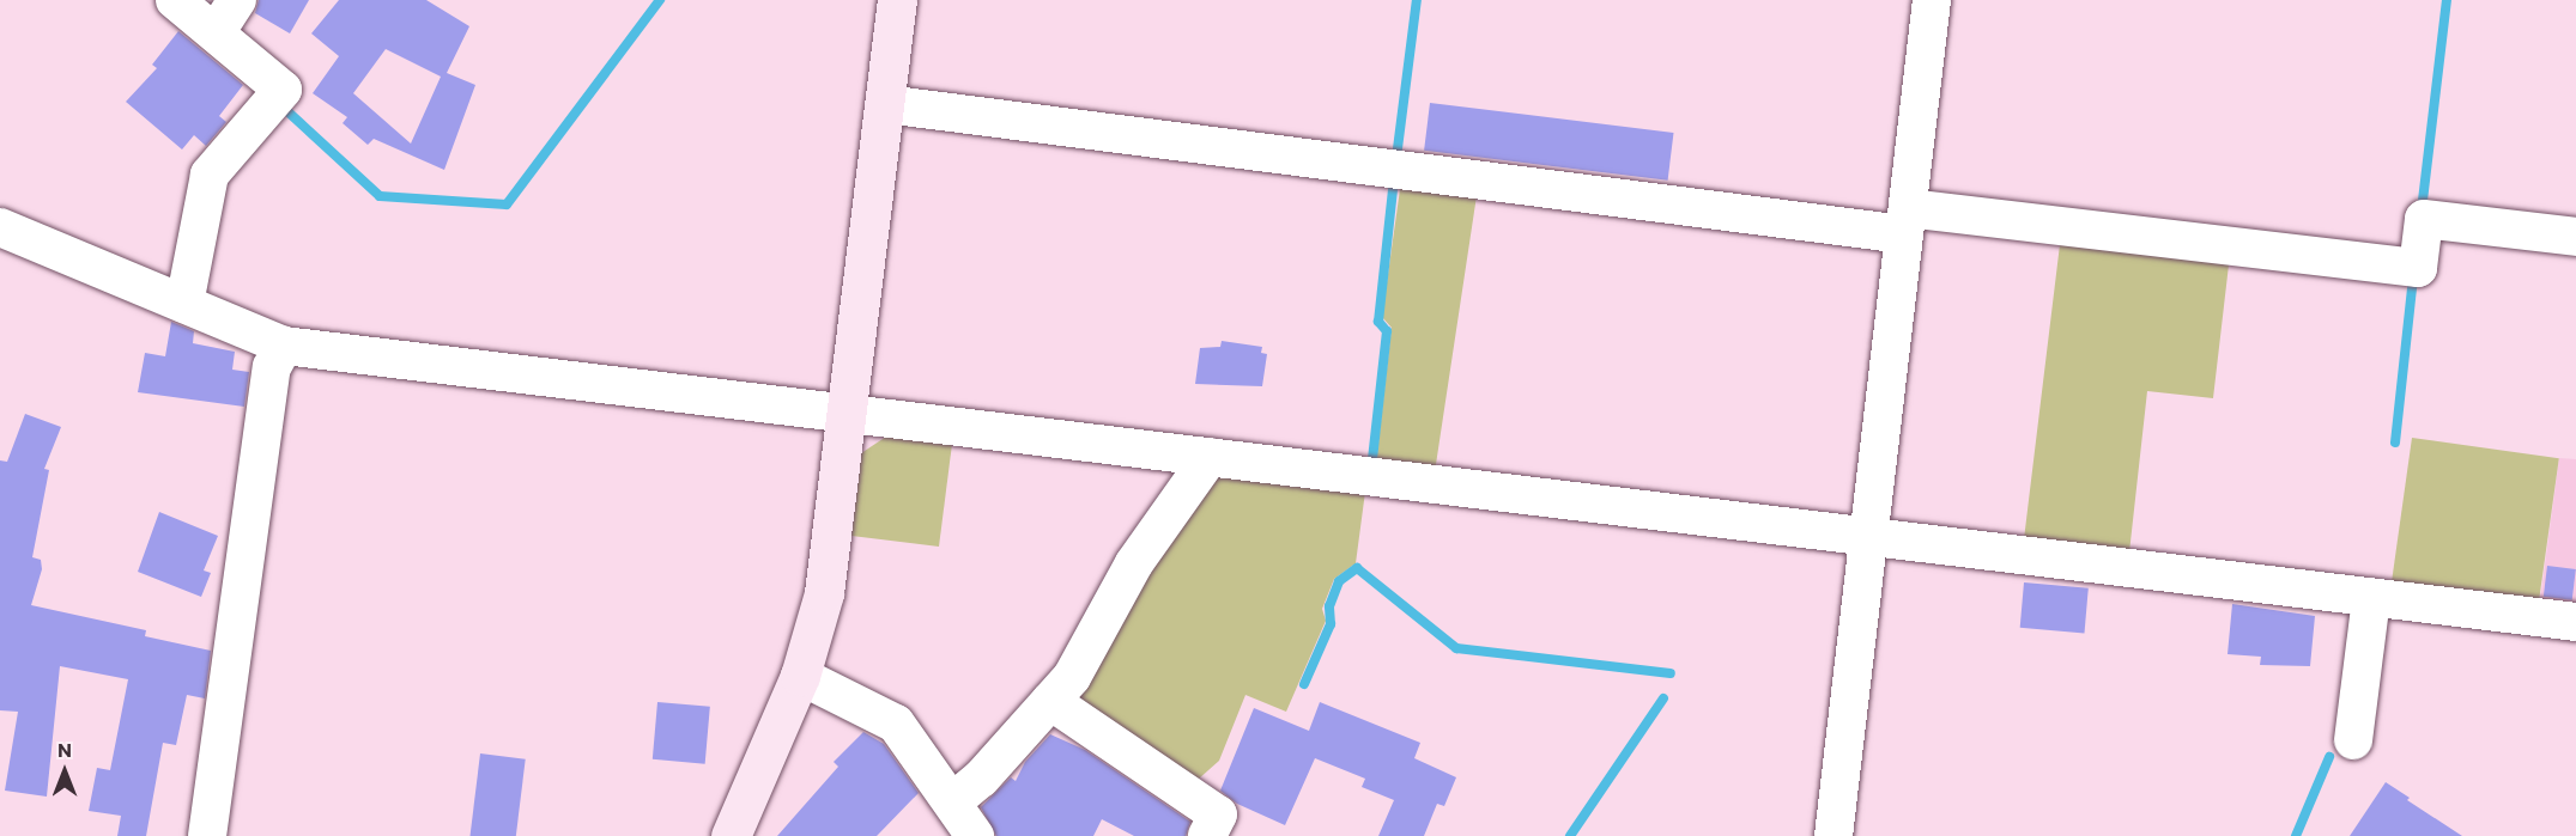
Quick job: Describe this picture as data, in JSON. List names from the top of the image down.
{
  "north": "top"
}
